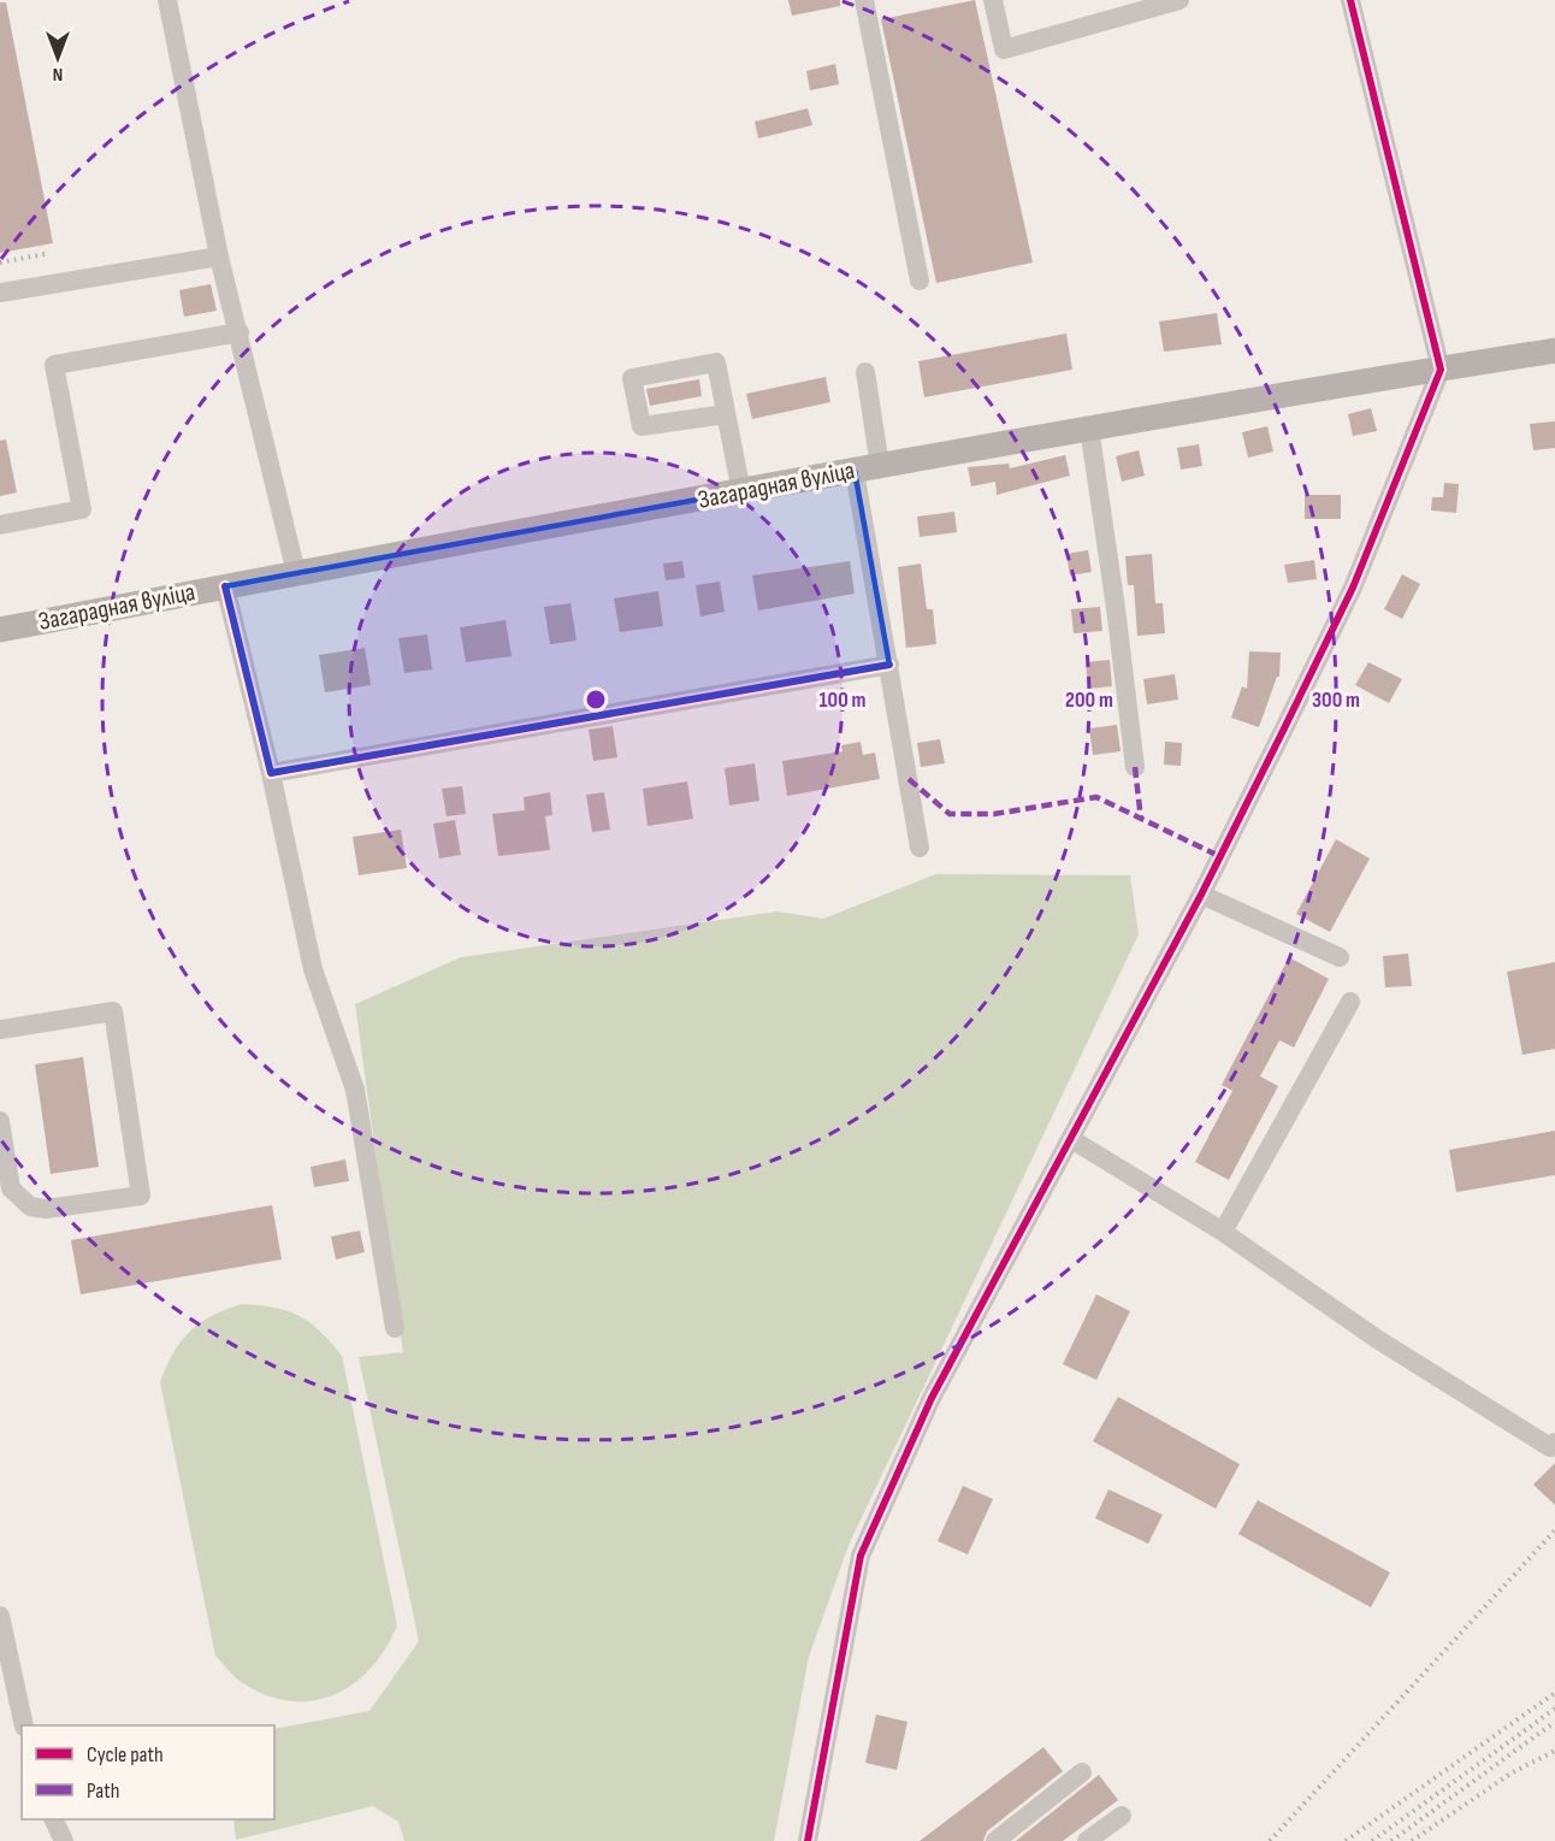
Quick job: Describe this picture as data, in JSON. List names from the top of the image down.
{
  "streets": {
    "main road": ["Загарадная вуліца"]
  },
  "legend": ["Cycle path", "Path"],
  "north": "bottom",
  "rings": ["100 m", "200 m", "300 m"]
}
